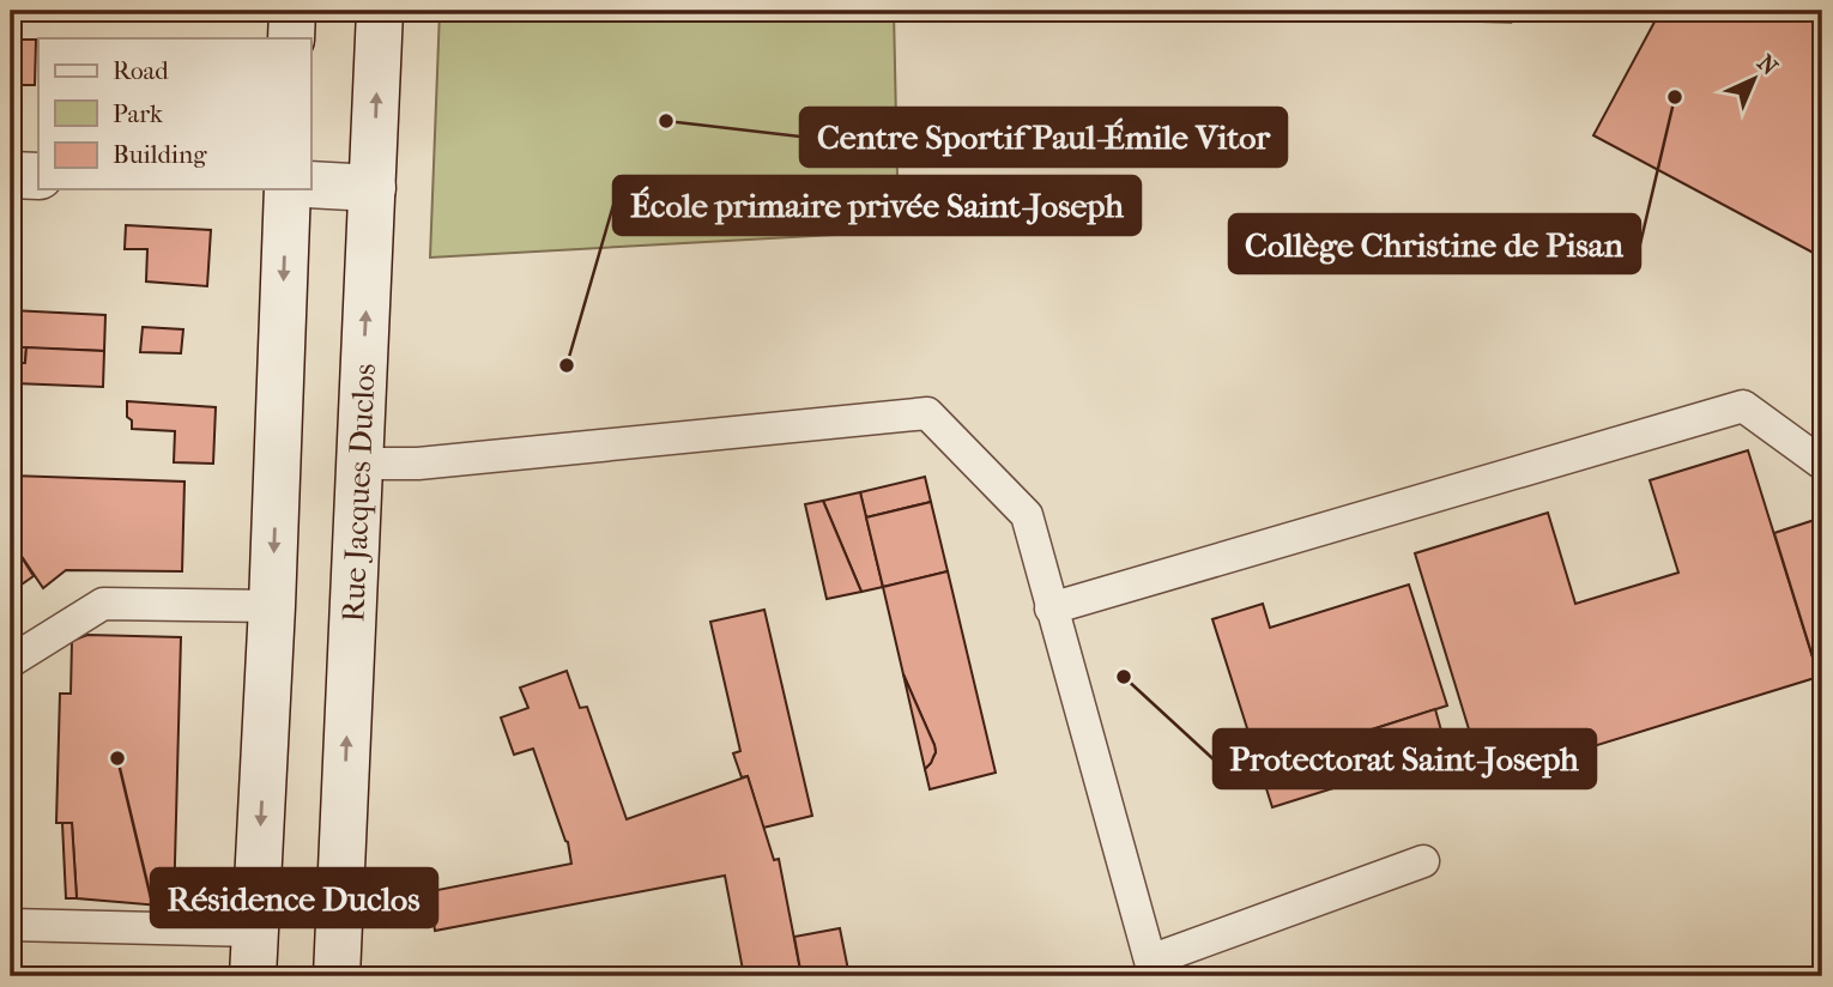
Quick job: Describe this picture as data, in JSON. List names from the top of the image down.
{
  "streets": {
    "main road": ["Rue Jacques Duclos"]
  },
  "places": [
    "Collège Christine de Pisan",
    "Centre Sportif Paul-Émile Vitor",
    "École primaire privée Saint-Joseph",
    "Protectorat Saint-Joseph",
    "Résidence Duclos"
  ],
  "legend": ["Road", "Park", "Building"],
  "north": "top right"
}
